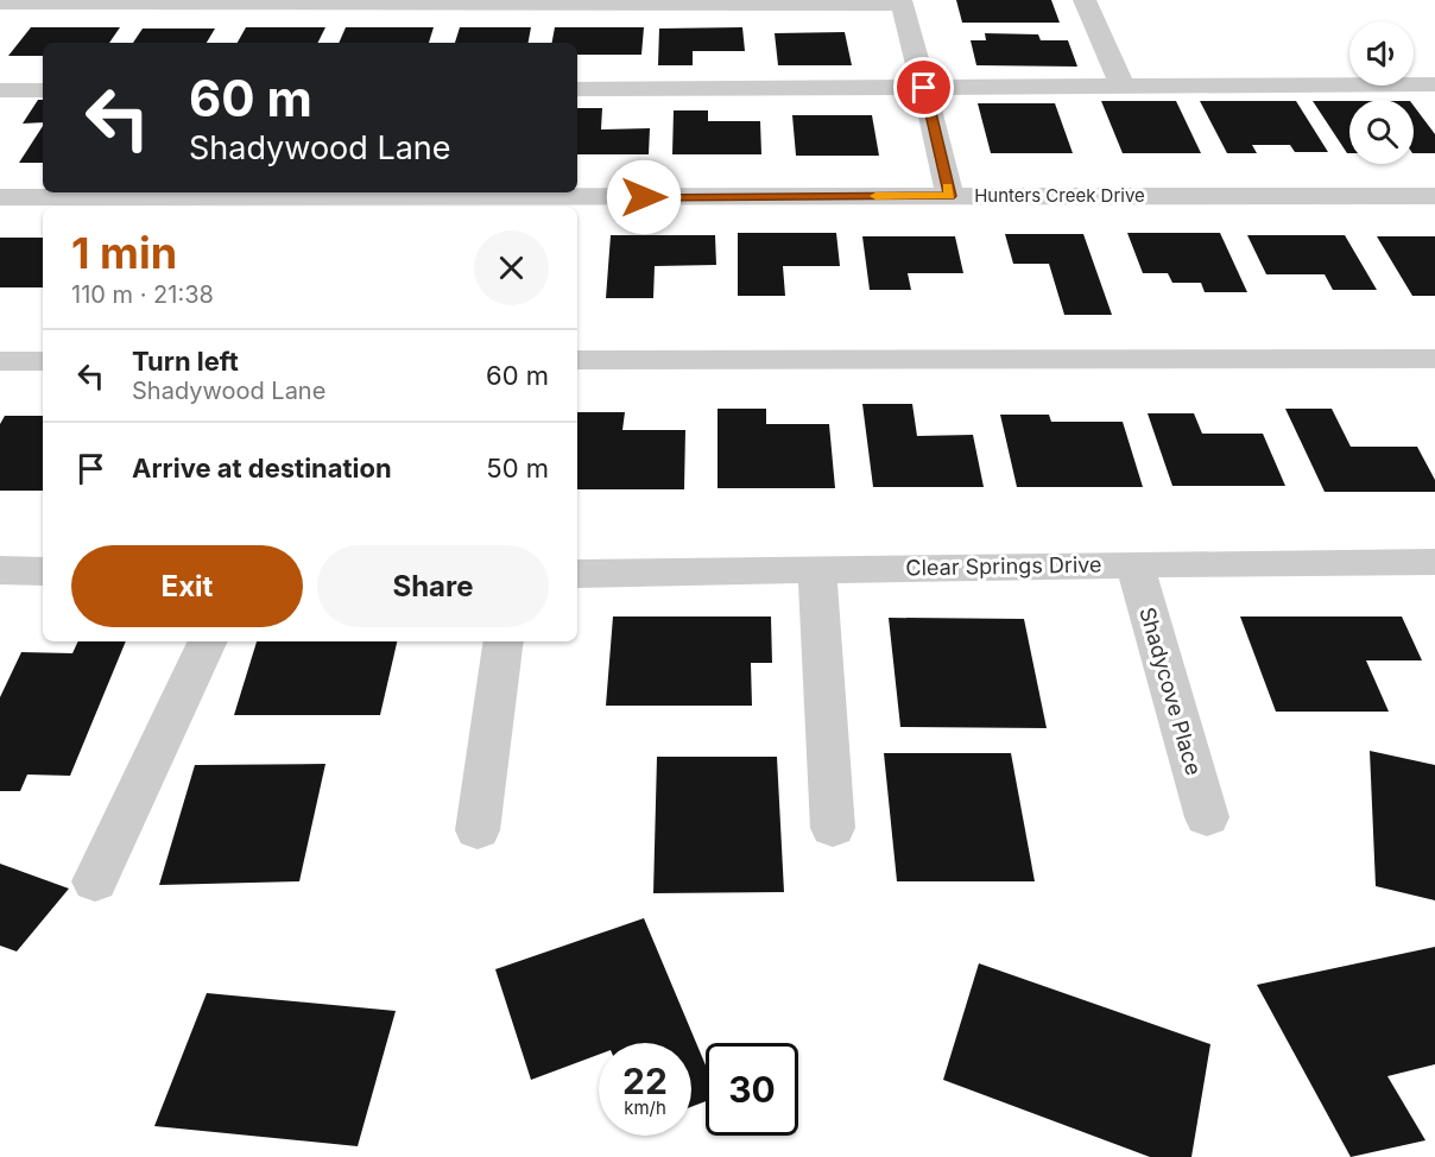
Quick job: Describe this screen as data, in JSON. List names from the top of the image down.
{
  "streets": {
    "street": ["Hunters Creek Drive", "Clear Springs Drive", "Shadycove Place"]
  },
  "crossings": [
    ["Clear Springs Drive", "Shadycove Place"]
  ],
  "page": {
    "turn": ["60 m", "Shadywood Lane"],
    "heading": ["1 min", "110 m · 21:38"],
    "list": [
      {
        "name": "Turn left",
        "note": "Shadywood Lane",
        "value": "60 m"
      },
      {
        "name": "Arrive at destination",
        "value": "50 m"
      }
    ],
    "buttons": ["Exit", "Share"],
    "speed": "22 km/h",
    "limit": "30"
  }
}
